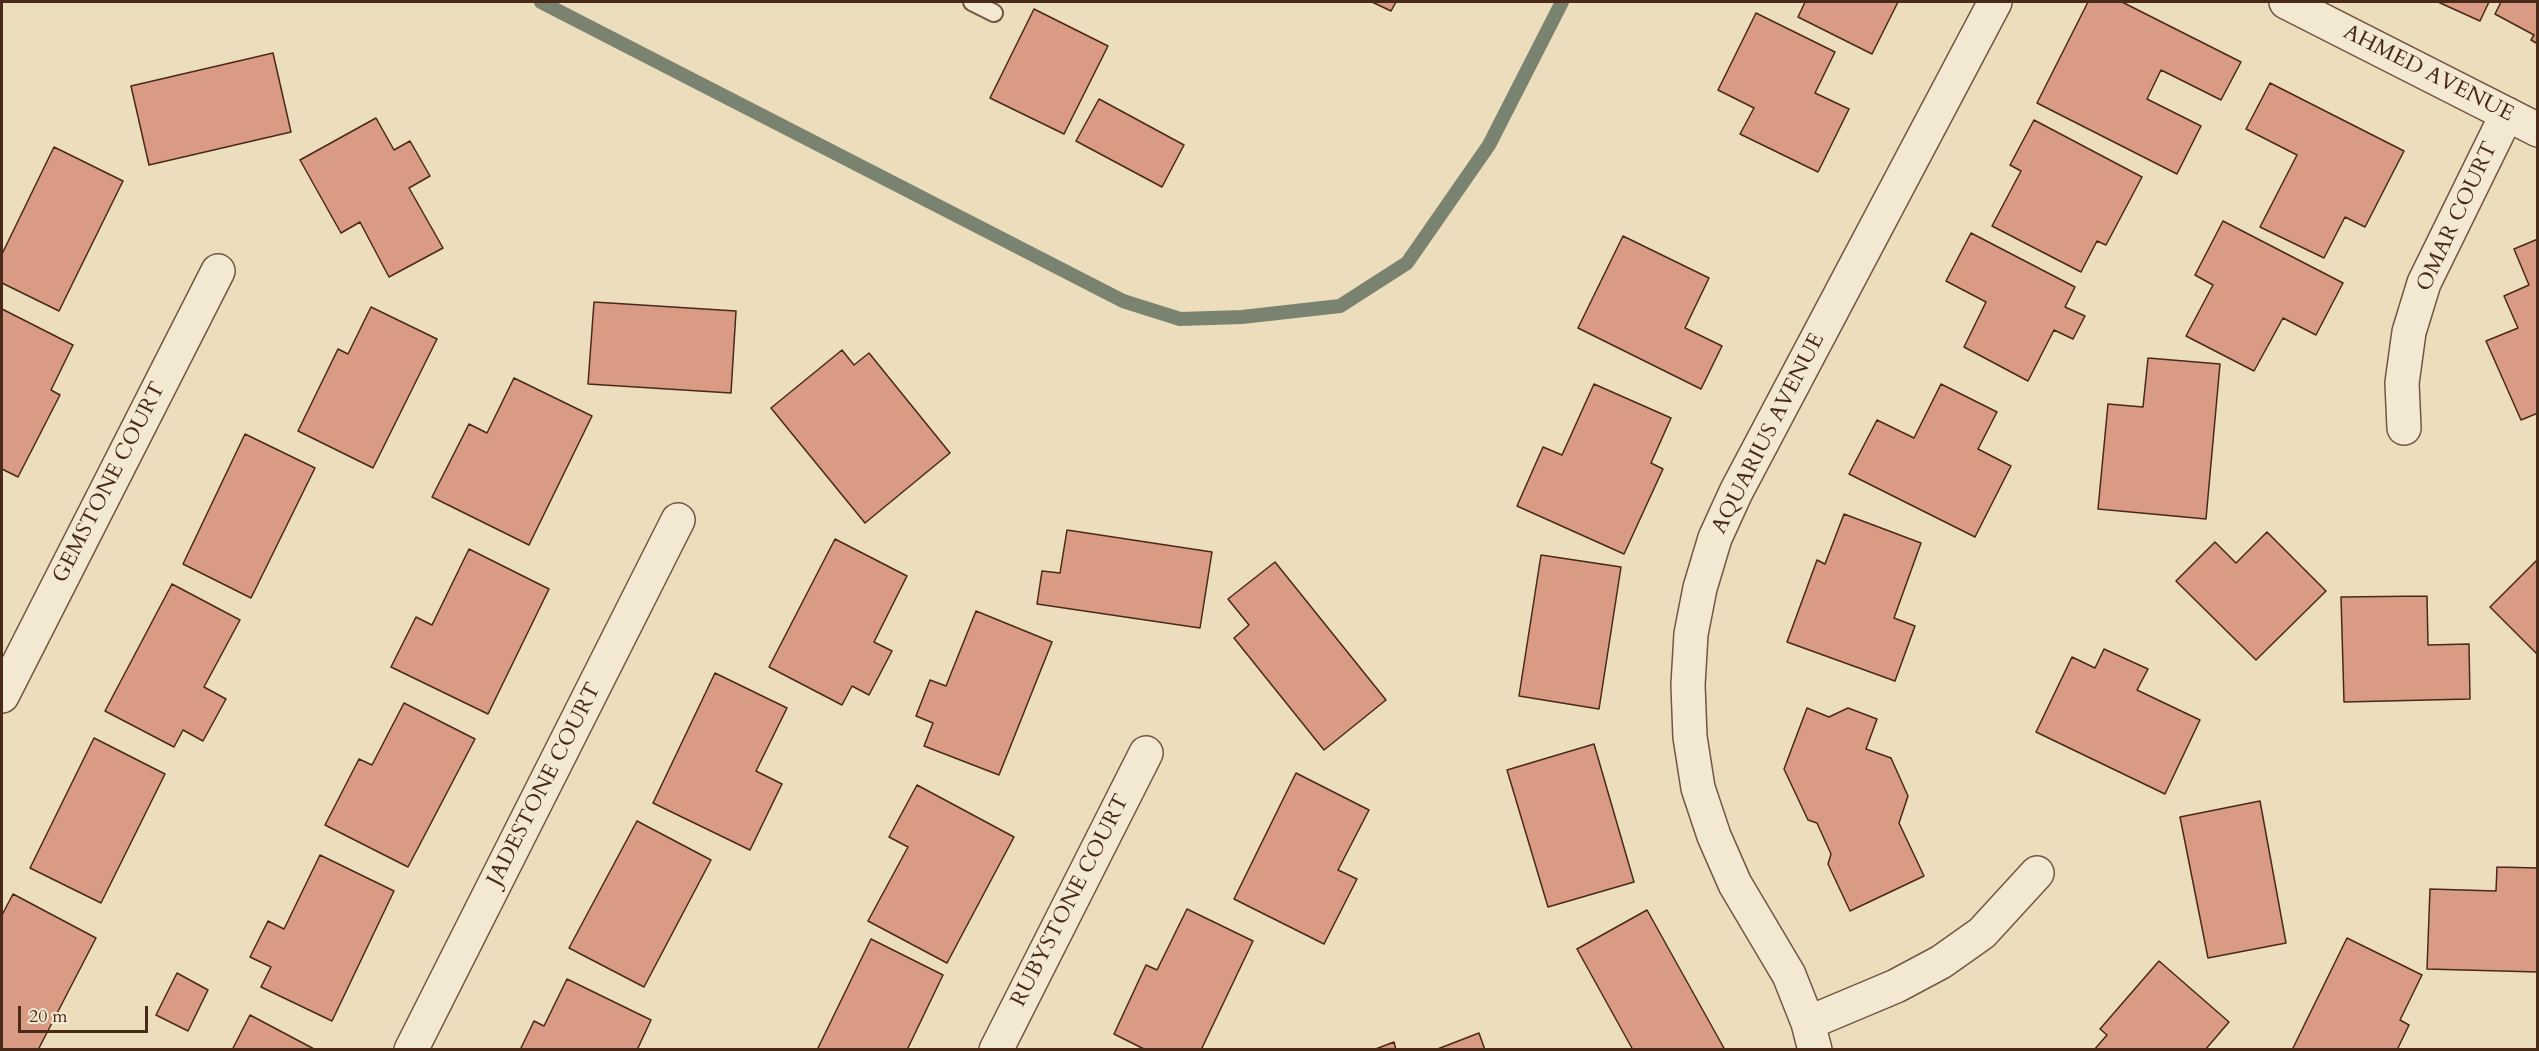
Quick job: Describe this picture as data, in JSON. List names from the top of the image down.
{
  "streets": {
    "street": [
      "AHMED AVENUE",
      "OMAR COURT",
      "AQUARIUS AVENUE",
      "GEMSTONE COURT",
      "JADESTONE COURT",
      "RUBYSTONE COURT"
    ]
  },
  "crossings": [
    ["AHMED AVENUE", "OMAR COURT"]
  ],
  "scale_bar": "20 m"
}
